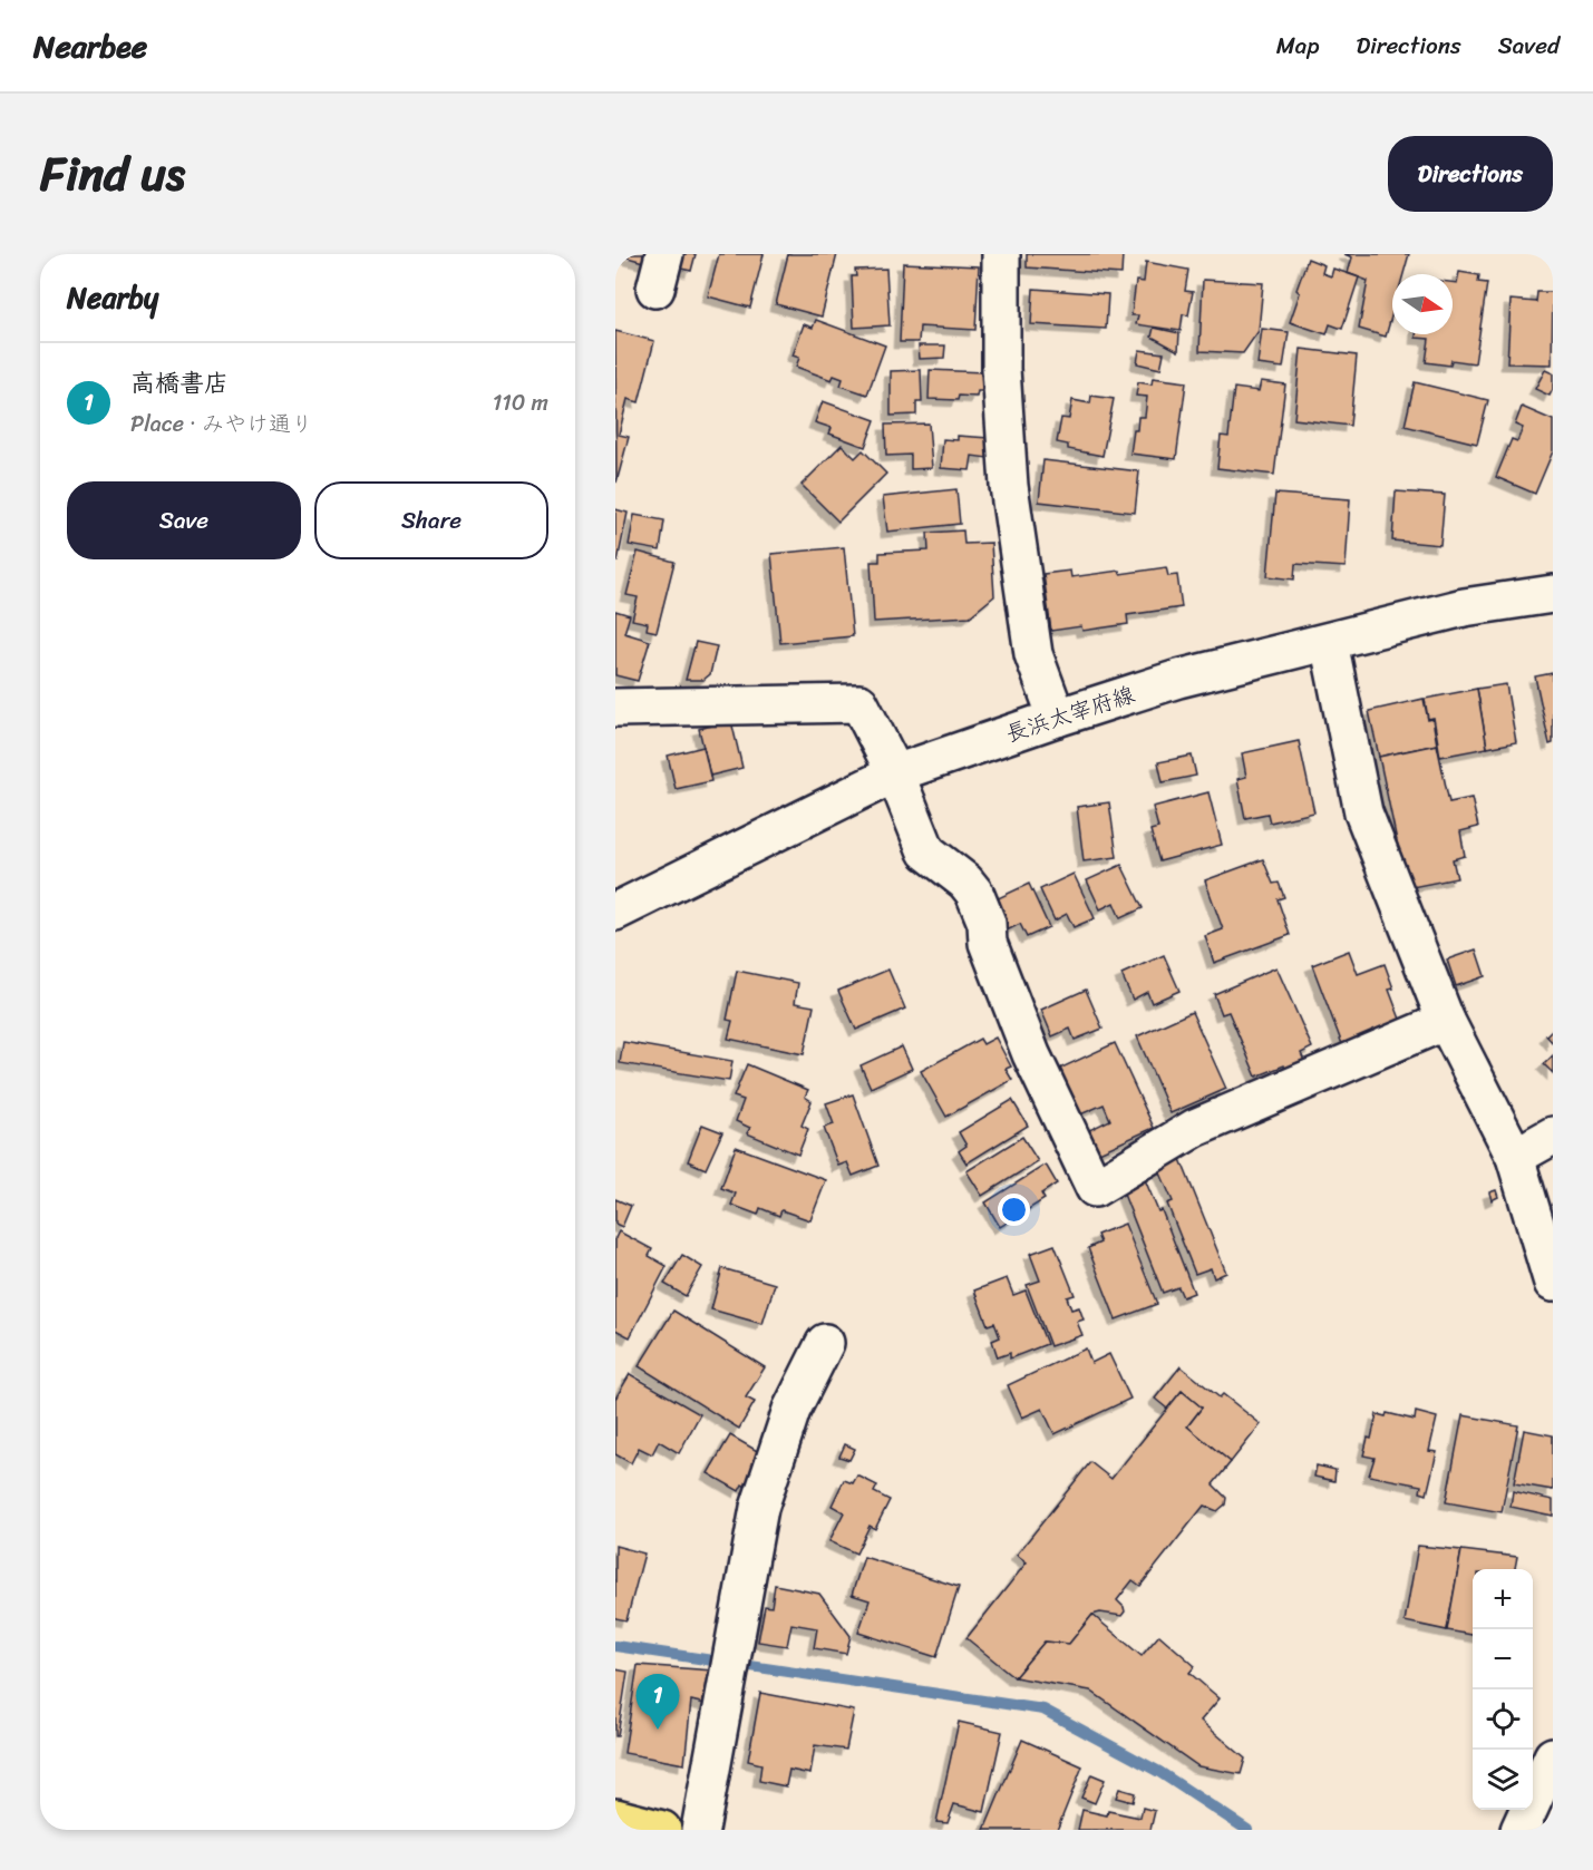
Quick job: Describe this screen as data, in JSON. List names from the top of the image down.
{
  "streets": {
    "street": ["長浜太宰府線"]
  },
  "north": "right",
  "page": {
    "header": "Nearbee",
    "nav": ["Map", "Directions", "Saved"],
    "title": "Find us",
    "buttons": [
      "Directions",
      ["Save", "Share"]
    ],
    "heading": "Nearby",
    "list": [
      {
        "mark": "1",
        "name": "高橋書店",
        "note": "Place · みやけ通り",
        "value": "110 m"
      }
    ],
    "map_buttons": ["+", "−"],
    "pins": "1"
  }
}
